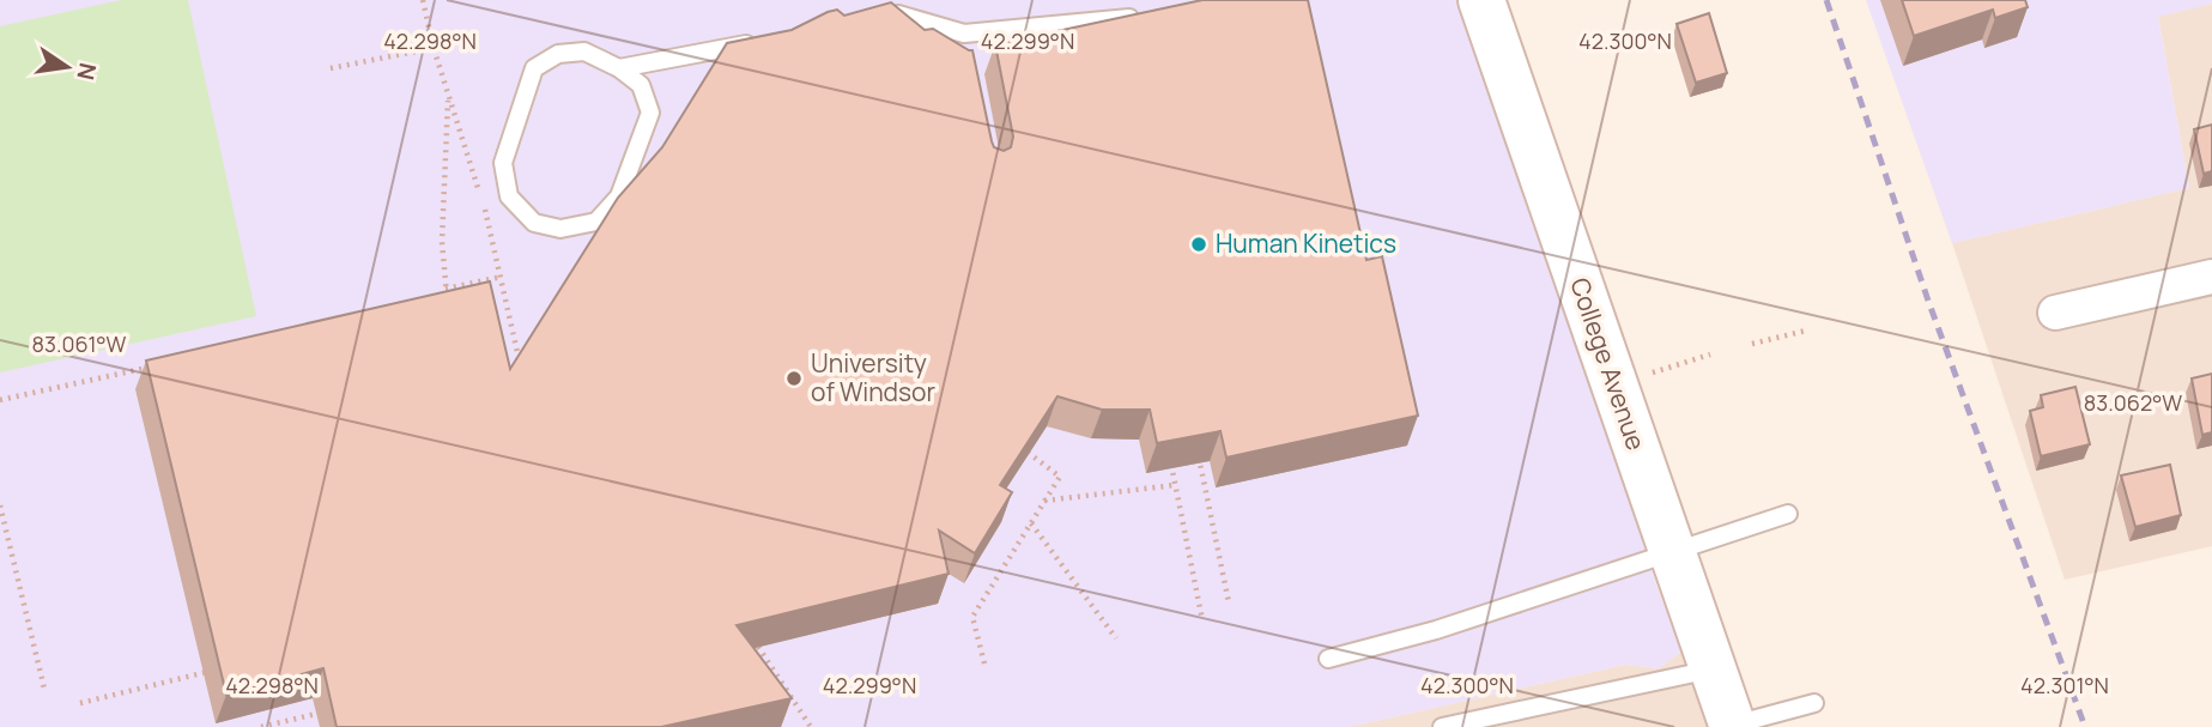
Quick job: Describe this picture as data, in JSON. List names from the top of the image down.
{
  "streets": {
    "street": ["College Avenue"]
  },
  "places": ["Human Kinetics", "University of Windsor"],
  "north": "right",
  "coordinates": [
    "42.298°N",
    "42.299°N",
    "42.300°N",
    "83.061°W",
    "83.062°W",
    "42.301°N"
  ]
}
